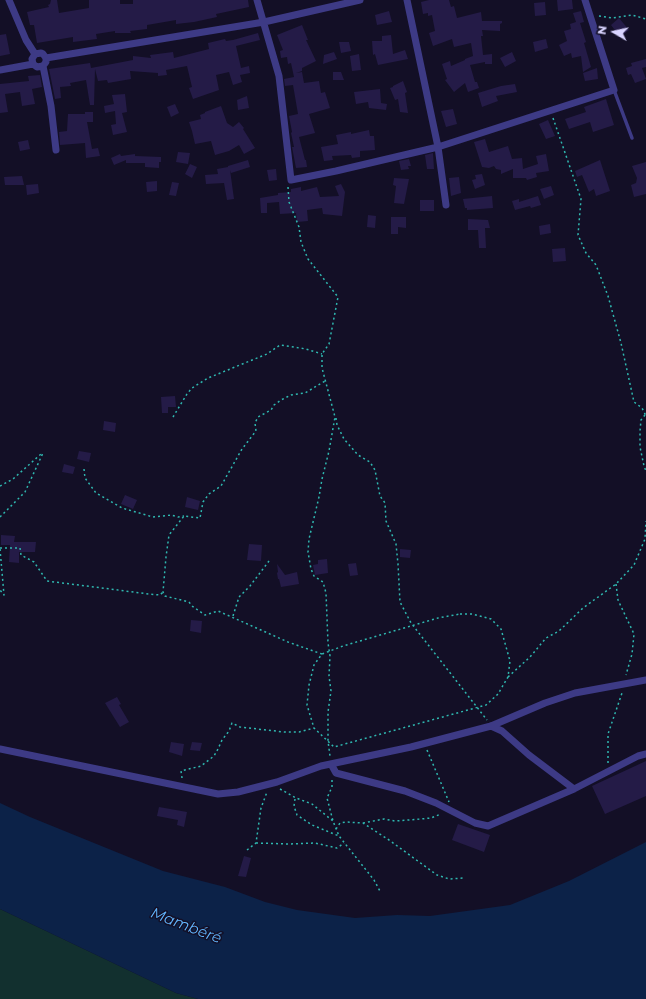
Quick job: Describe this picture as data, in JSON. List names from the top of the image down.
{
  "water": ["Mambéré"],
  "north": "left"
}
